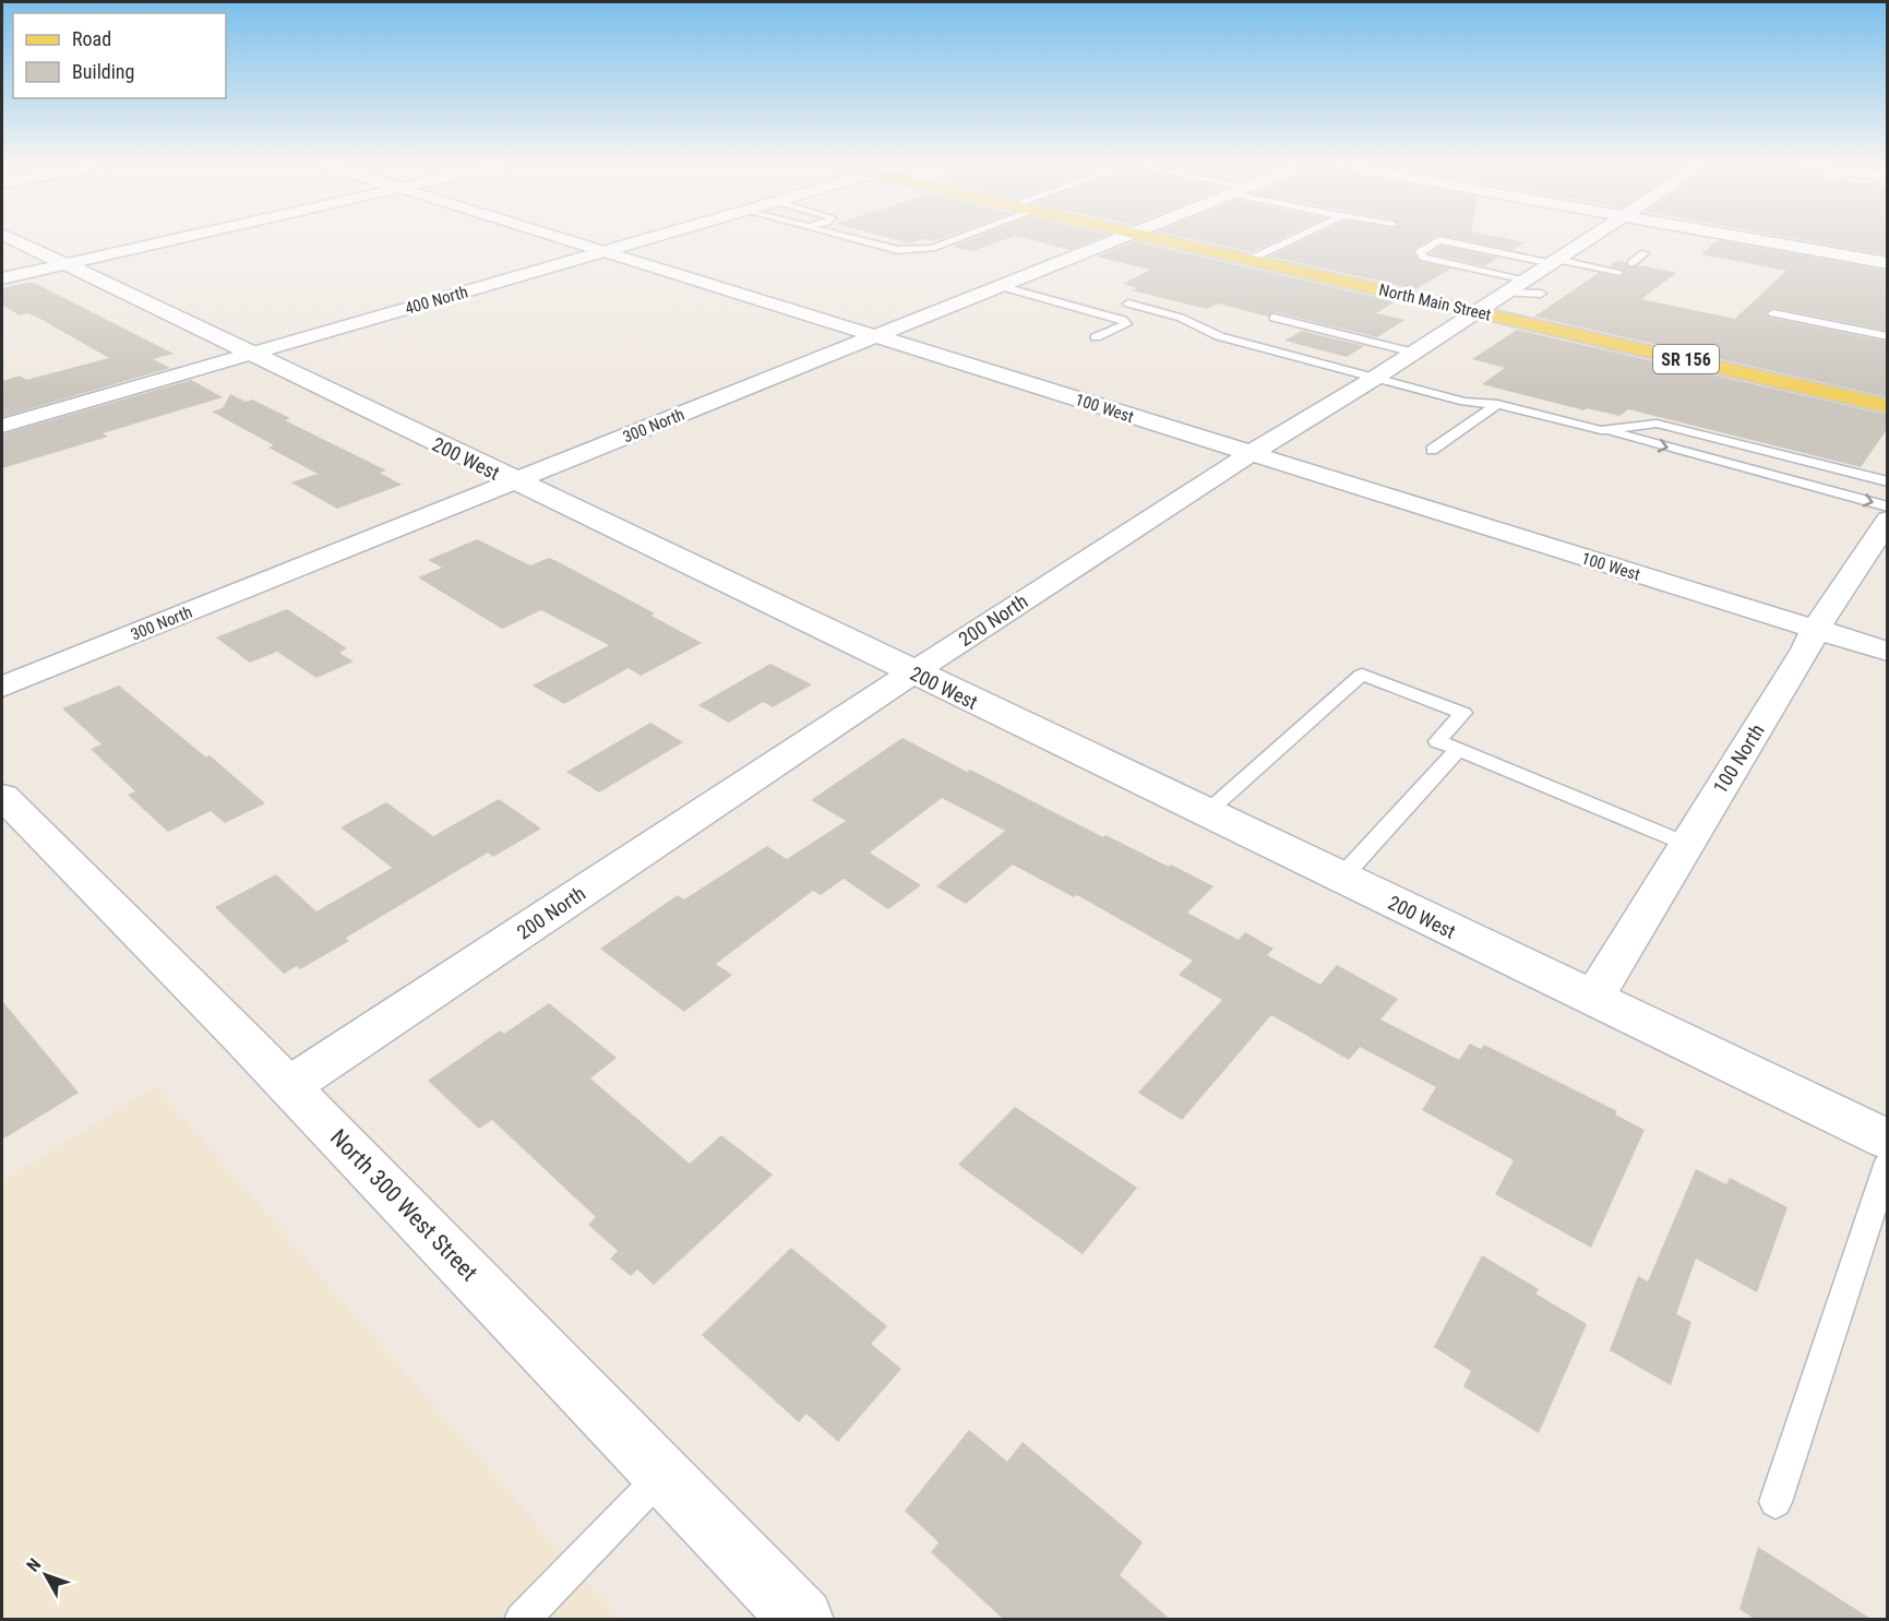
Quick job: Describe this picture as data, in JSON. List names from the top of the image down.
{
  "streets": {
    "main road": ["North Main Street", "SR 156"],
    "street": [
      "400 North",
      "100 West",
      "300 North",
      "200 West",
      "200 North",
      "100 North",
      "North 300 West Street"
    ]
  },
  "crossings": [
    ["400 North", "100 West"],
    ["400 North", "200 West"],
    ["North Main Street", "200 North"],
    ["100 West", "300 North"],
    ["100 West", "200 North"],
    ["100 West", "100 North"],
    ["300 North", "200 West"],
    ["200 West", "200 North"],
    ["200 West", "100 North"],
    ["200 North", "North 300 West Street"]
  ],
  "legend": ["Road", "Building"],
  "north": "top left"
}
